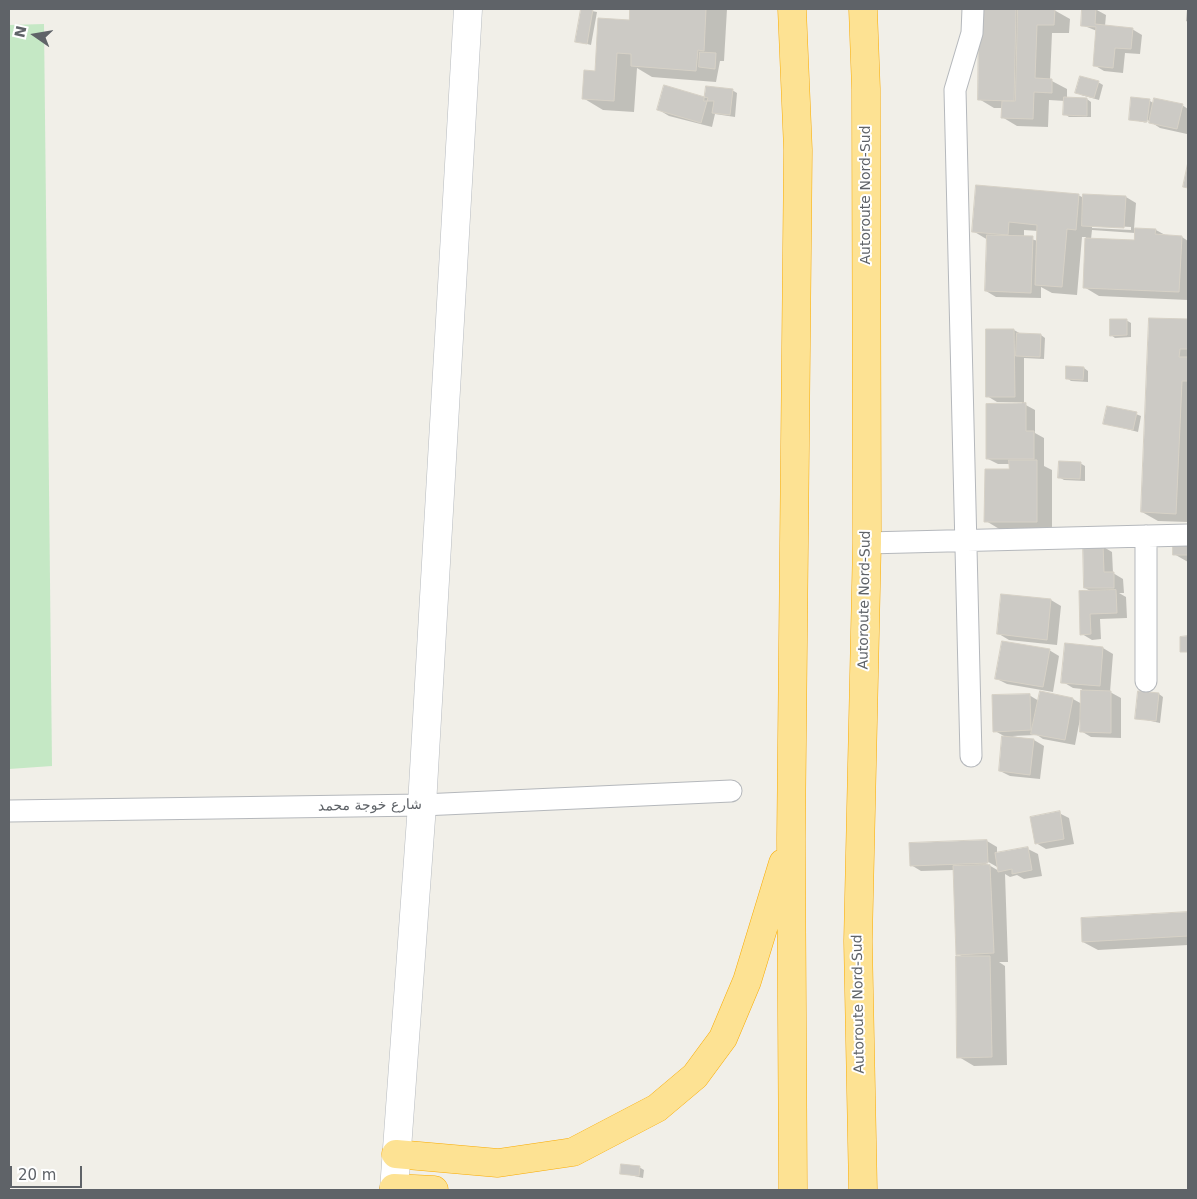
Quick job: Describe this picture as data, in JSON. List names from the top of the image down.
{
  "streets": {
    "highway": ["Autoroute Nord-Sud"],
    "street": ["شارع خوجة محمد"]
  },
  "scale_bar": "20 m",
  "north": "left"
}
